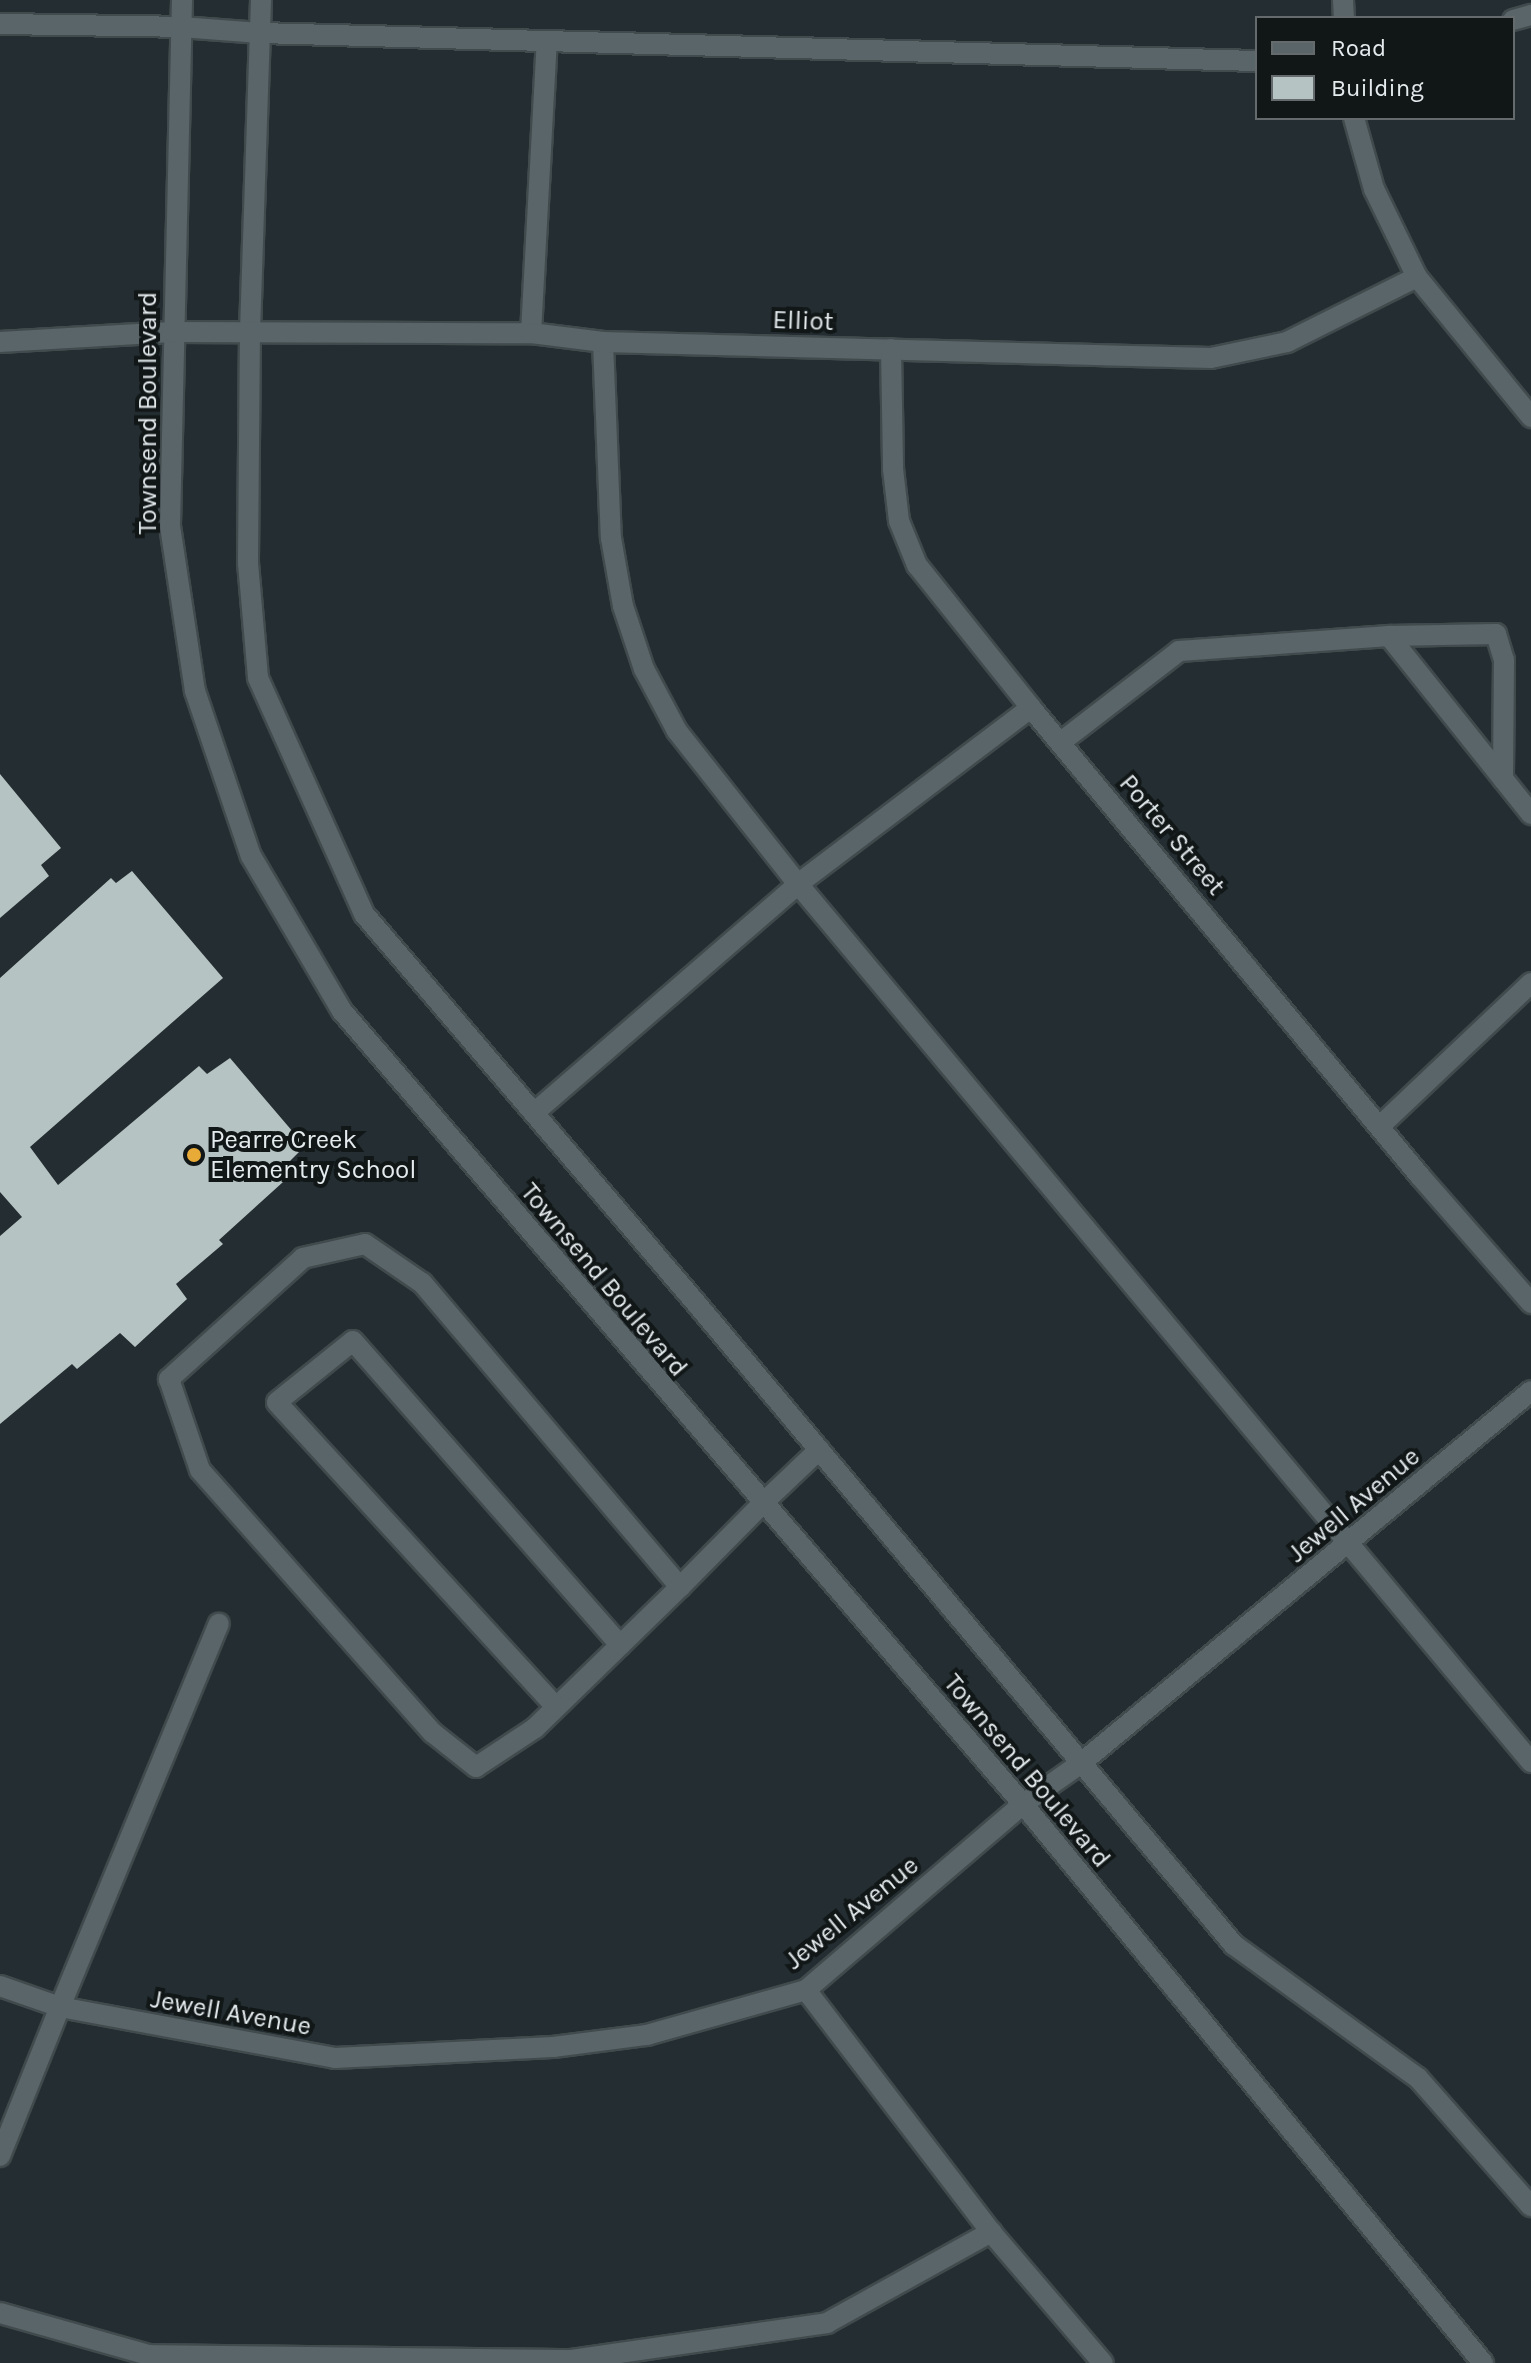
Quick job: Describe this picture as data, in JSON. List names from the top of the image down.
{
  "streets": {
    "street": [
      "Elliot",
      "Townsend Boulevard",
      "Porter Street",
      "Jewell Avenue"
    ]
  },
  "crossings": [
    ["Elliot", "Townsend Boulevard"],
    ["Elliot", "Porter Street"],
    ["Townsend Boulevard", "Jewell Avenue"]
  ],
  "places": ["Pearre Creek Elementry School"],
  "legend": ["Road", "Building"]
}
